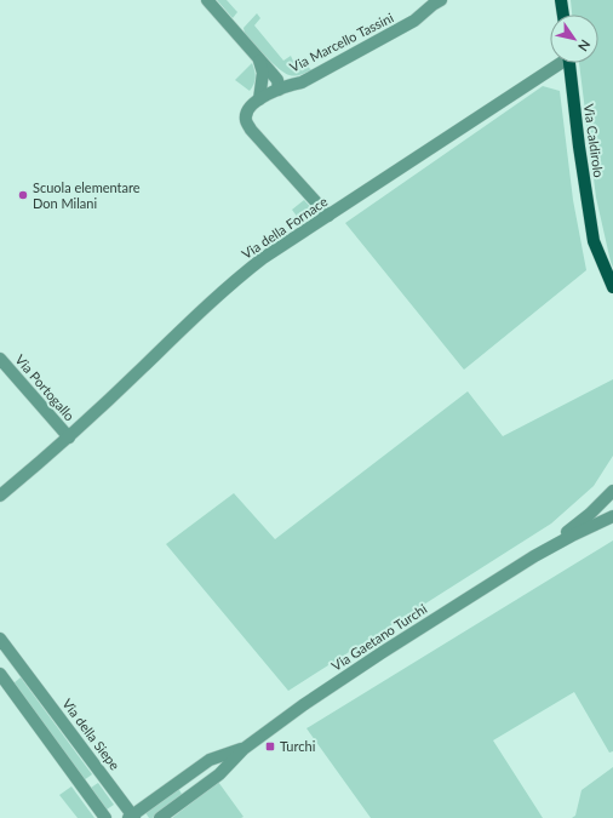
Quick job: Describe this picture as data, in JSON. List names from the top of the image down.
{
  "streets": {
    "main road": ["Via Caldirolo"],
    "street": [
      "Via Marcello Tassini",
      "Via della Fornace",
      "Via Portogallo",
      "Via Gaetano Turchi",
      "Via della Siepe"
    ]
  },
  "crossings": [
    ["Via Marcello Tassini", "Via della Fornace"],
    ["Via della Fornace", "Via Portogallo"],
    ["Via Gaetano Turchi", "Via della Siepe"]
  ],
  "places": {
    "other": ["Scuola elementare Don Milani"],
    "transit": ["Turchi"]
  },
  "north": "bottom right"
}
